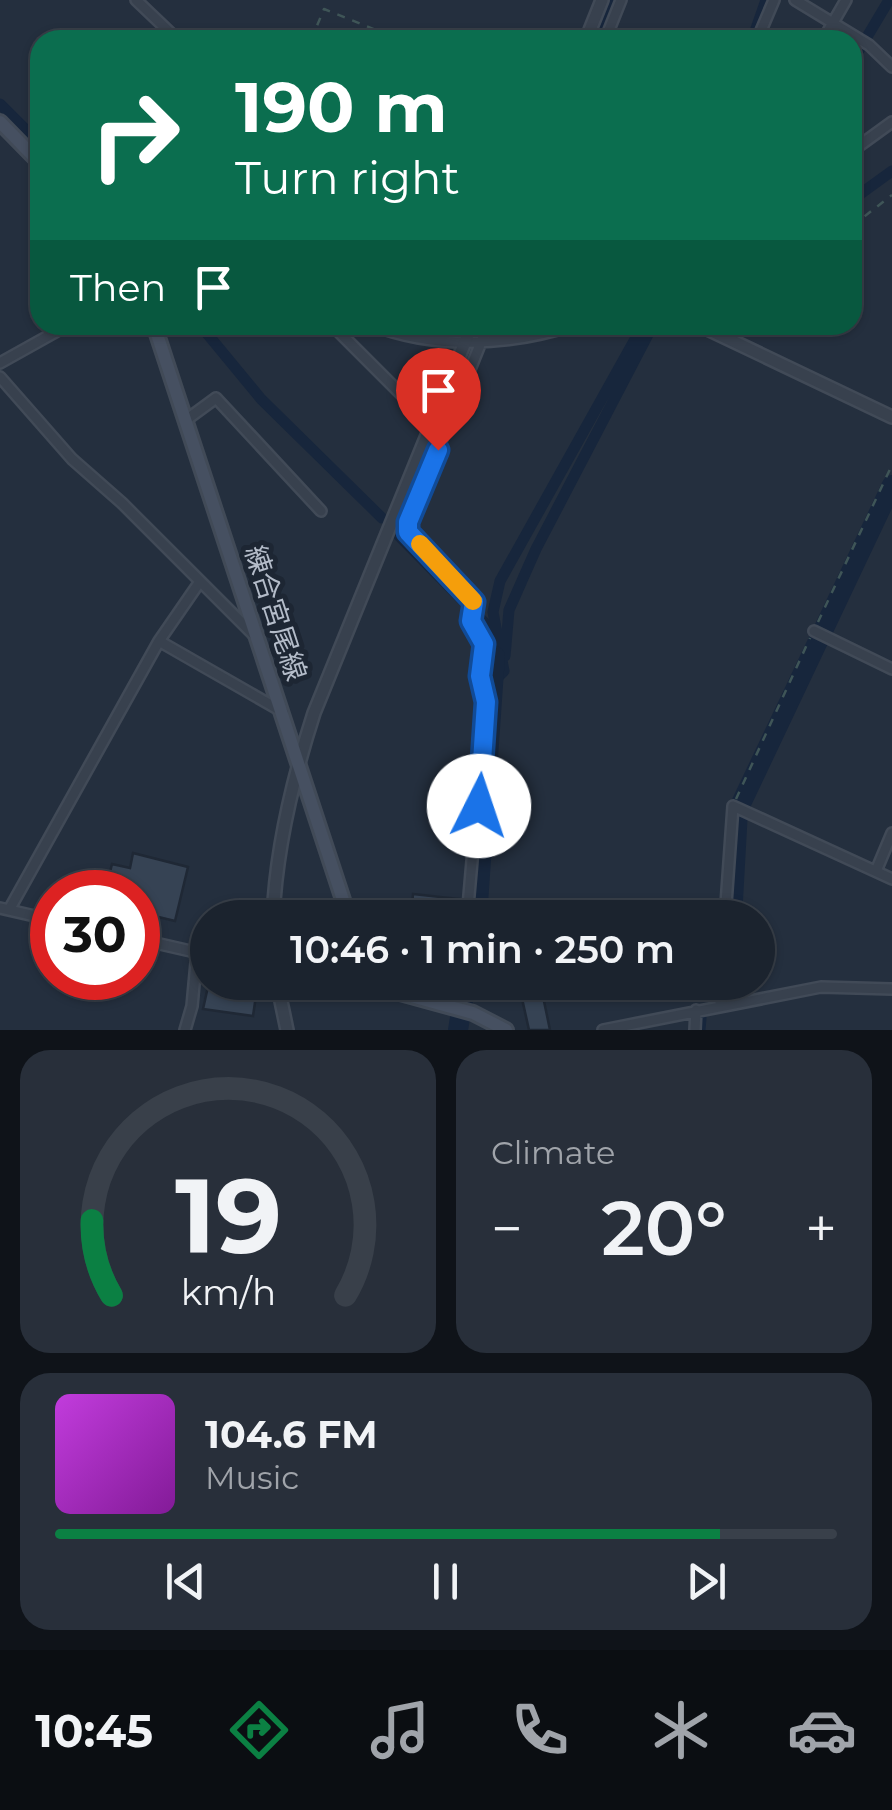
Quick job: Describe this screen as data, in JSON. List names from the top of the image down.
{
  "streets": {
    "main road": ["練合宮尾線"]
  },
  "page": {
    "turn": ["190 m", "Turn right"],
    "then": "Then",
    "limit": "30",
    "trip": "10:46 · 1 min · 250 m",
    "tile": "Climate",
    "heat": ["−", "20°", "+"],
    "song": ["104.6 FM", "Music"],
    "tabs": "10:45",
    "gauge": ["19", "km/h"]
  }
}
